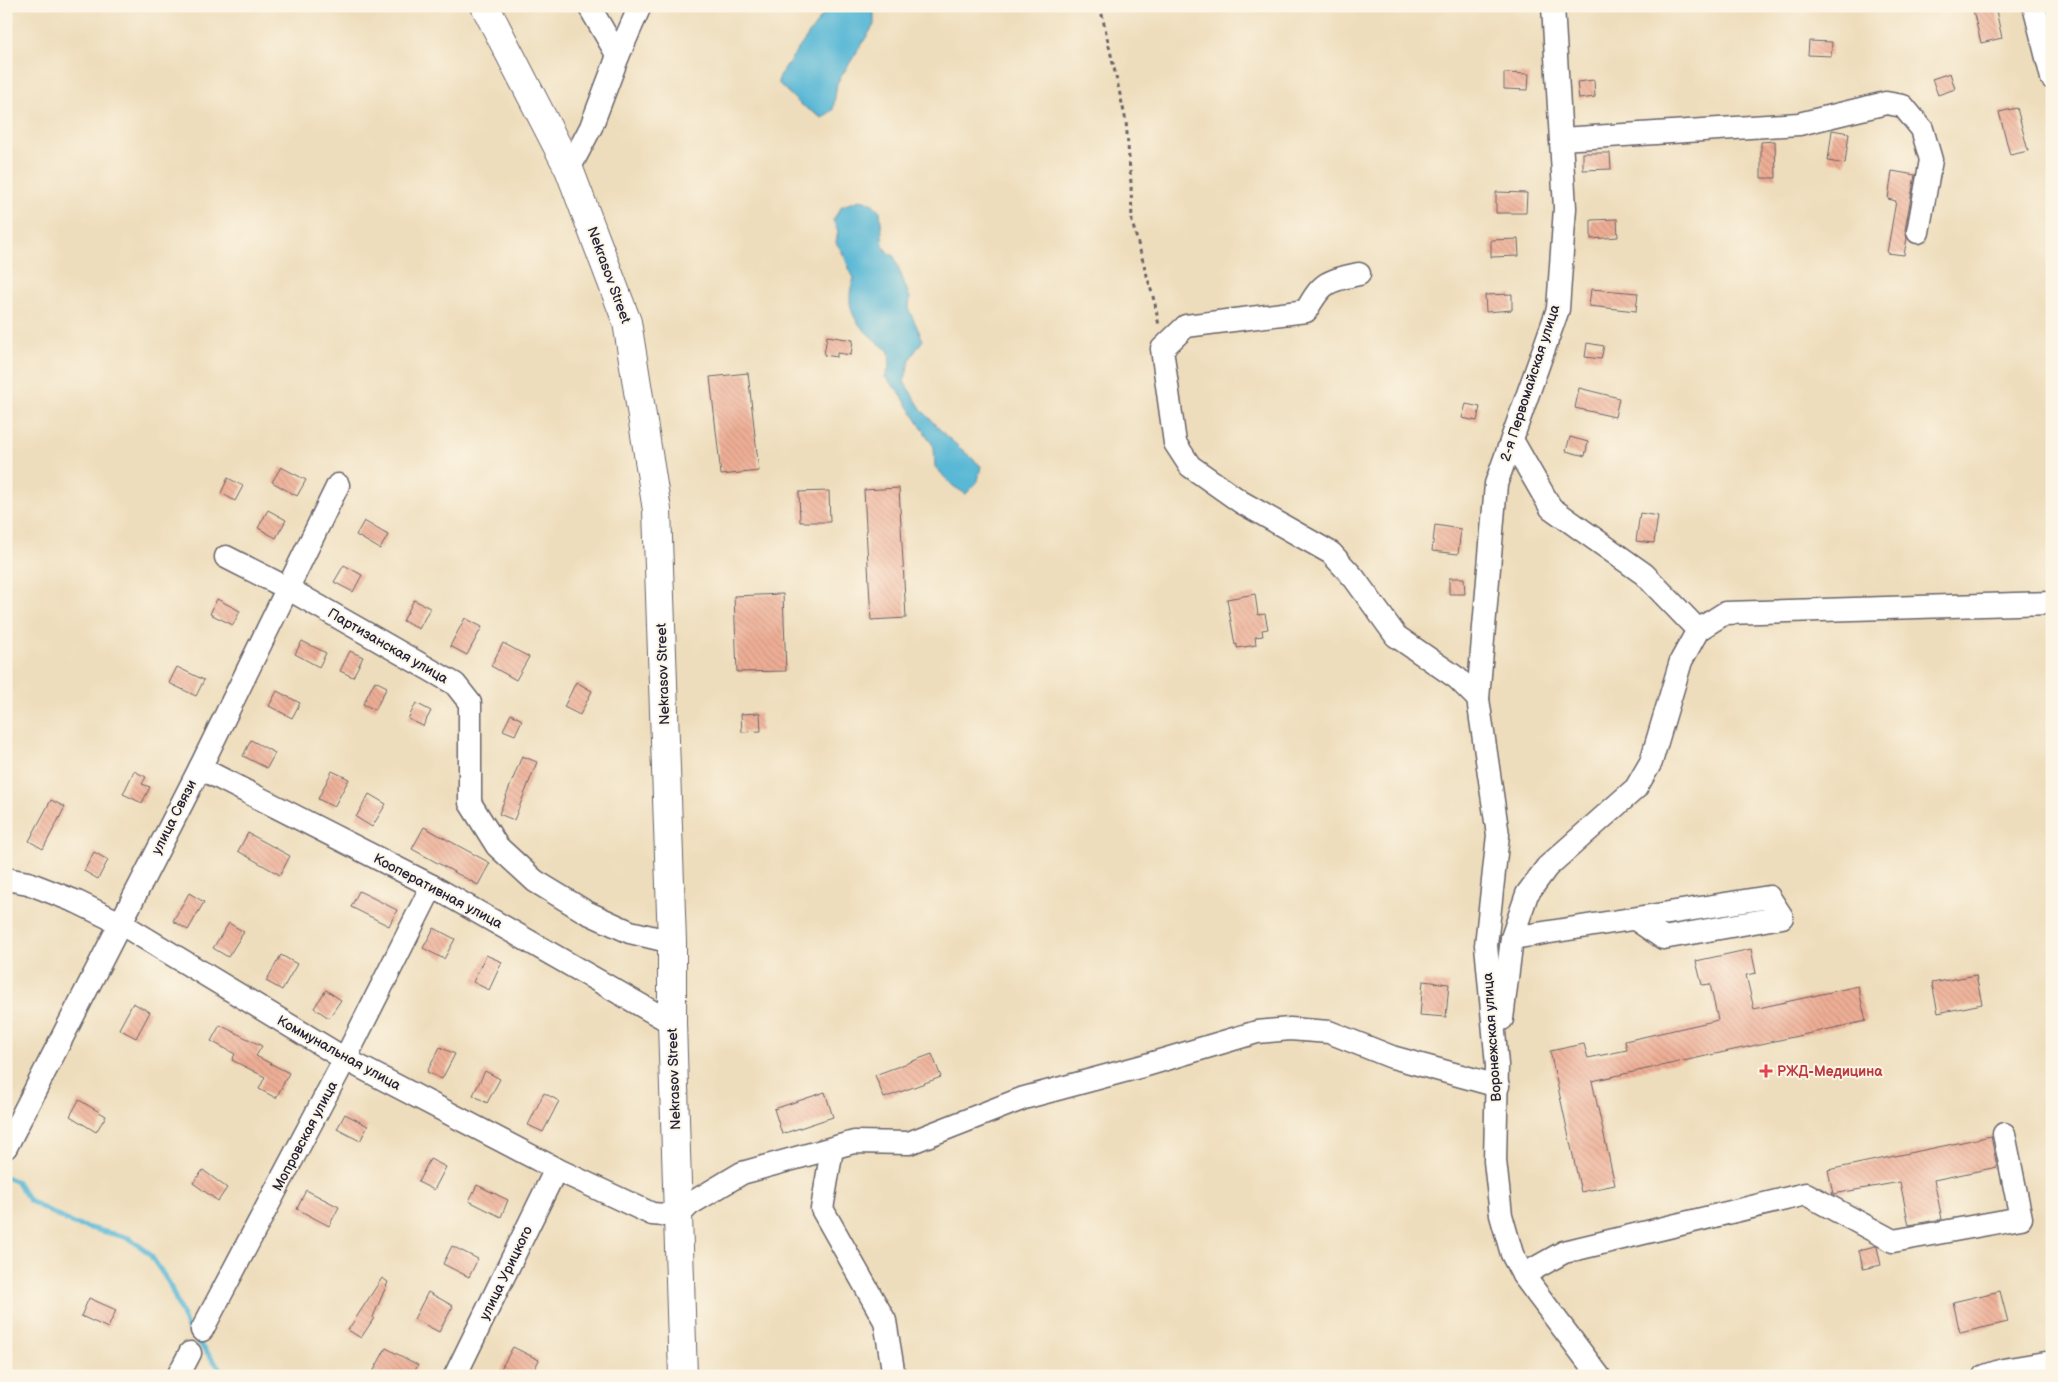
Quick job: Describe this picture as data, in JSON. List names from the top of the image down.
{
  "streets": {
    "main road": ["Nekrasov Street"],
    "street": [
      "2-я Первомайская улица",
      "Партизанская улица",
      "улица Связи",
      "Кооперативная улица",
      "Воронежская улица",
      "Коммунальная улица",
      "Мопровская улица",
      "улица Урицкого"
    ]
  },
  "crossings": [
    ["Nekrasov Street", "Партизанская улица"],
    ["Nekrasov Street", "Кооперативная улица"],
    ["Nekrasov Street", "Коммунальная улица"],
    ["2-я Первомайская улица", "Воронежская улица"],
    ["Партизанская улица", "улица Связи"],
    ["улица Связи", "Кооперативная улица"],
    ["улица Связи", "Коммунальная улица"],
    ["Кооперативная улица", "Мопровская улица"],
    ["Коммунальная улица", "Мопровская улица"],
    ["Коммунальная улица", "улица Урицкого"]
  ],
  "places": {
    "health": ["РЖД-Медицина"]
  }
}
